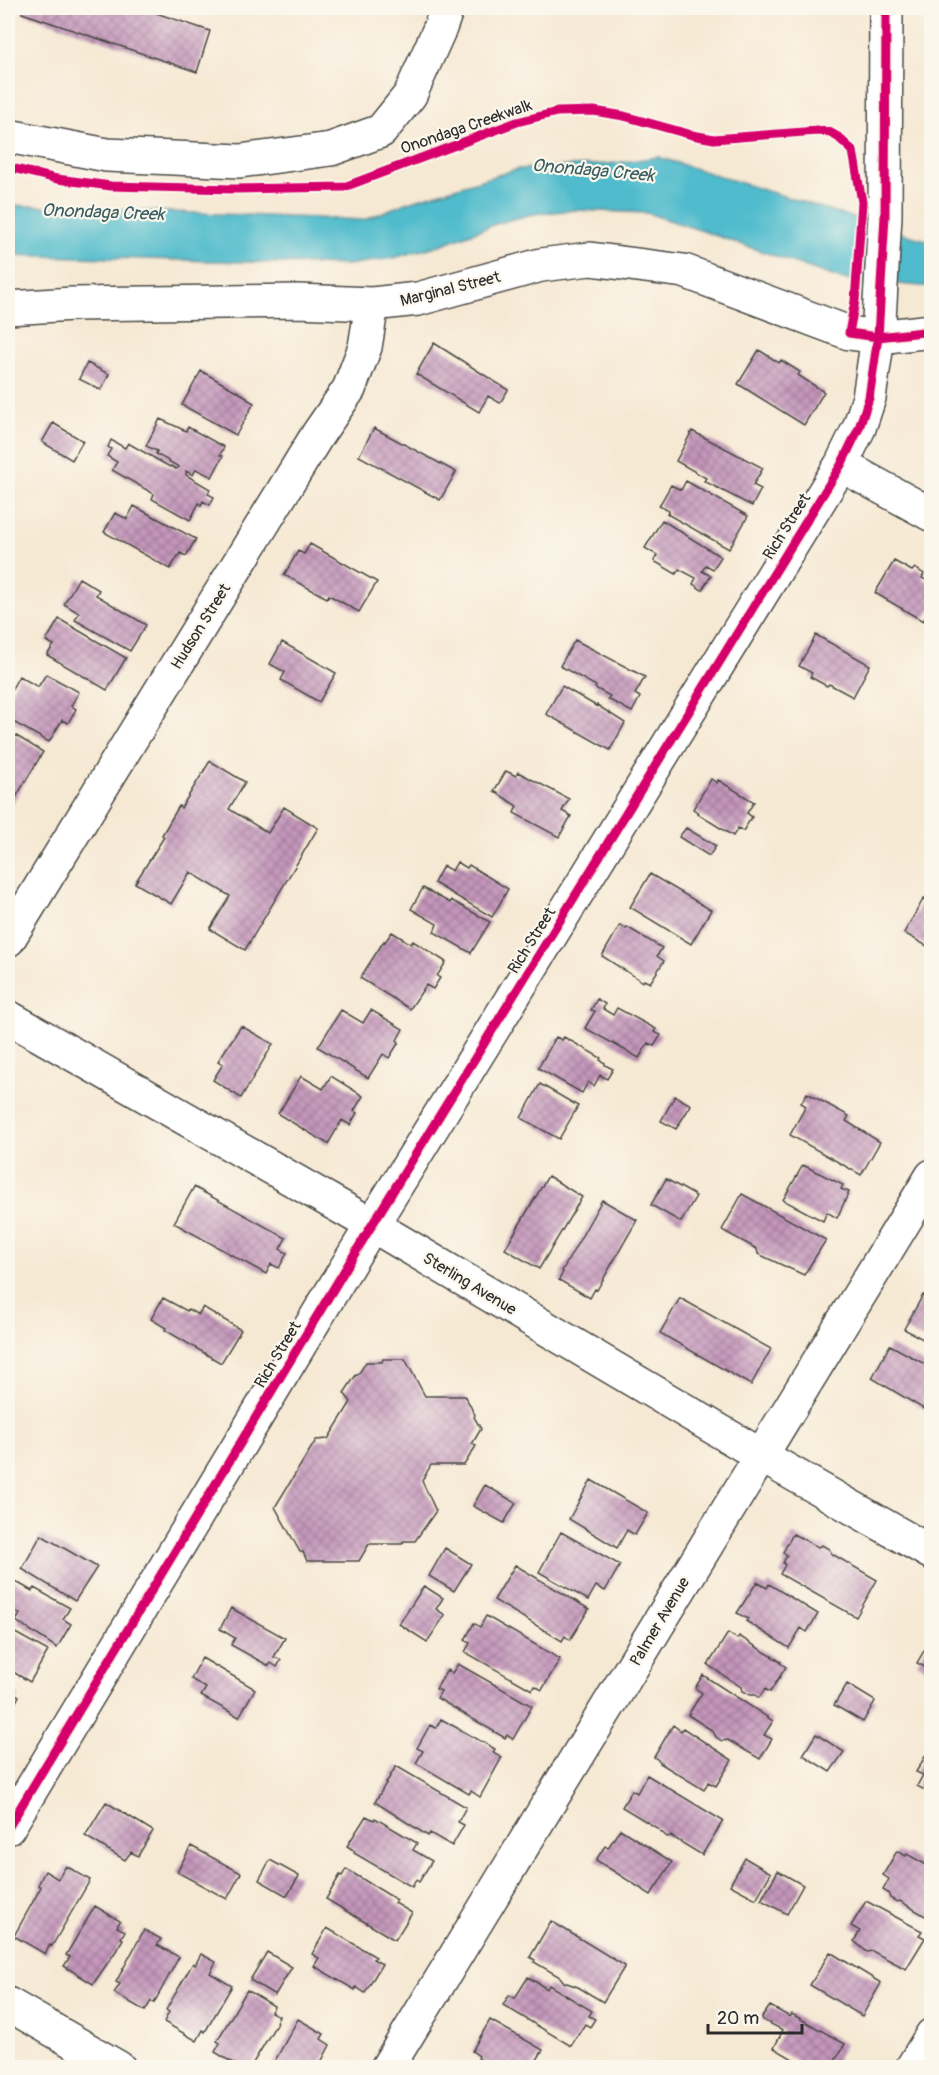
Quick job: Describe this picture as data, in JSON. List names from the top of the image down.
{
  "streets": {
    "street": [
      "Marginal Street",
      "Rich Street",
      "Hudson Street",
      "Sterling Avenue",
      "Palmer Avenue"
    ],
    "cycle path": ["Onondaga Creekwalk"]
  },
  "crossings": [
    ["Marginal Street", "Rich Street"],
    ["Marginal Street", "Hudson Street"],
    ["Rich Street", "Sterling Avenue"],
    ["Sterling Avenue", "Palmer Avenue"]
  ],
  "water": ["Onondaga Creek"],
  "scale_bar": "20 m"
}
